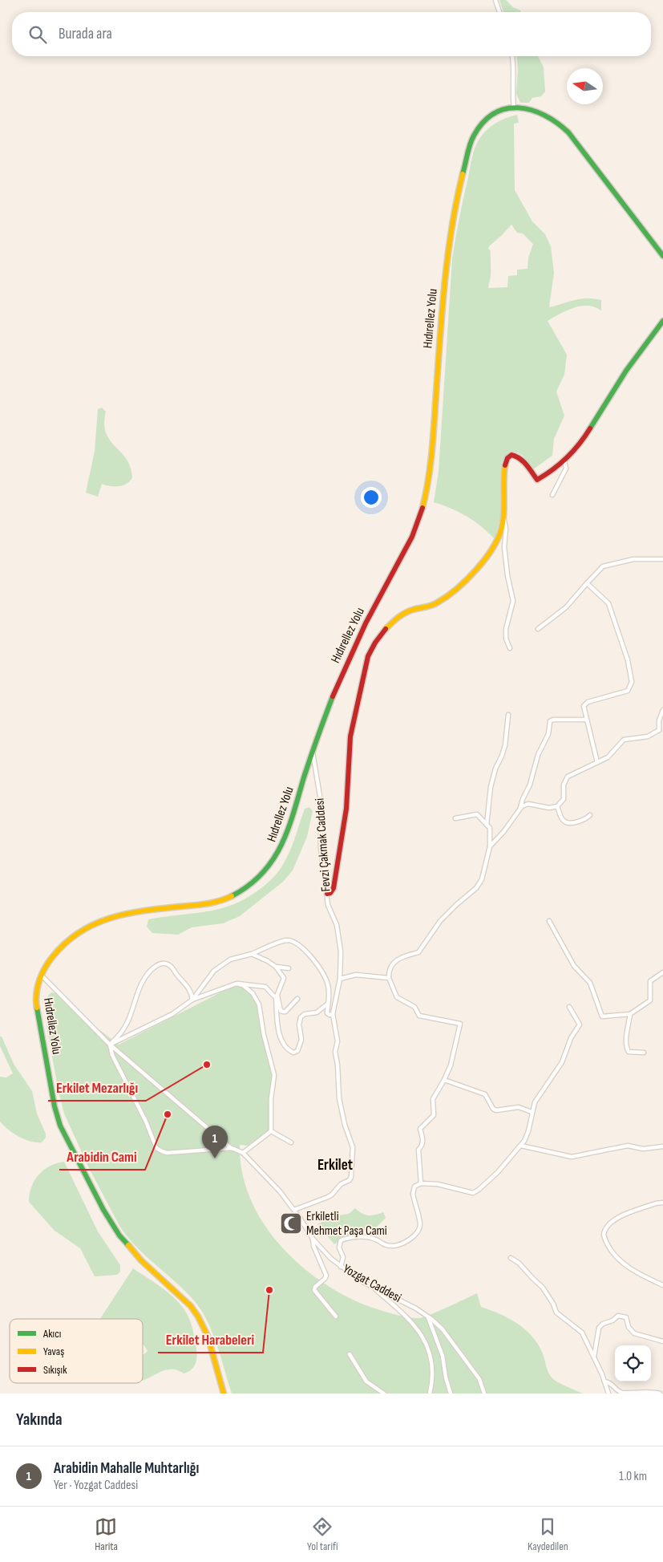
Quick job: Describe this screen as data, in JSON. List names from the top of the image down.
{
  "streets": {
    "street": [
      "Hıdırellez Yolu",
      "Hıdrellez Yolu",
      "Fevzi Çakmak Caddesi",
      "Yozgat Caddesi"
    ]
  },
  "crossings": [
    ["Hıdırellez Yolu", "Hıdrellez Yolu"],
    ["Hıdırellez Yolu", "Fevzi Çakmak Caddesi"],
    ["Hıdrellez Yolu", "Fevzi Çakmak Caddesi"],
    ["Fevzi Çakmak Caddesi", "Yozgat Caddesi"]
  ],
  "districts": ["Erkilet"],
  "places": {
    "other": ["Erkilet Mezarlığı", "Arabidin Cami", "Erkilet Harabeleri"],
    "mosque": ["Erkiletli Mehmet Paşa Cami"]
  },
  "legend": ["Akıcı", "Yavaş", "Sıkışık"],
  "north": "left",
  "page": {
    "search": "Burada ara",
    "pins": "1",
    "heading": "Yakında",
    "list": [
      {
        "mark": "1",
        "name": "Arabidin Mahalle Muhtarlığı",
        "note": "Yer · Yozgat Caddesi",
        "value": "1.0 km"
      }
    ],
    "nav": ["Harita", "Yol tarifi", "Kaydedilen"]
  }
}
